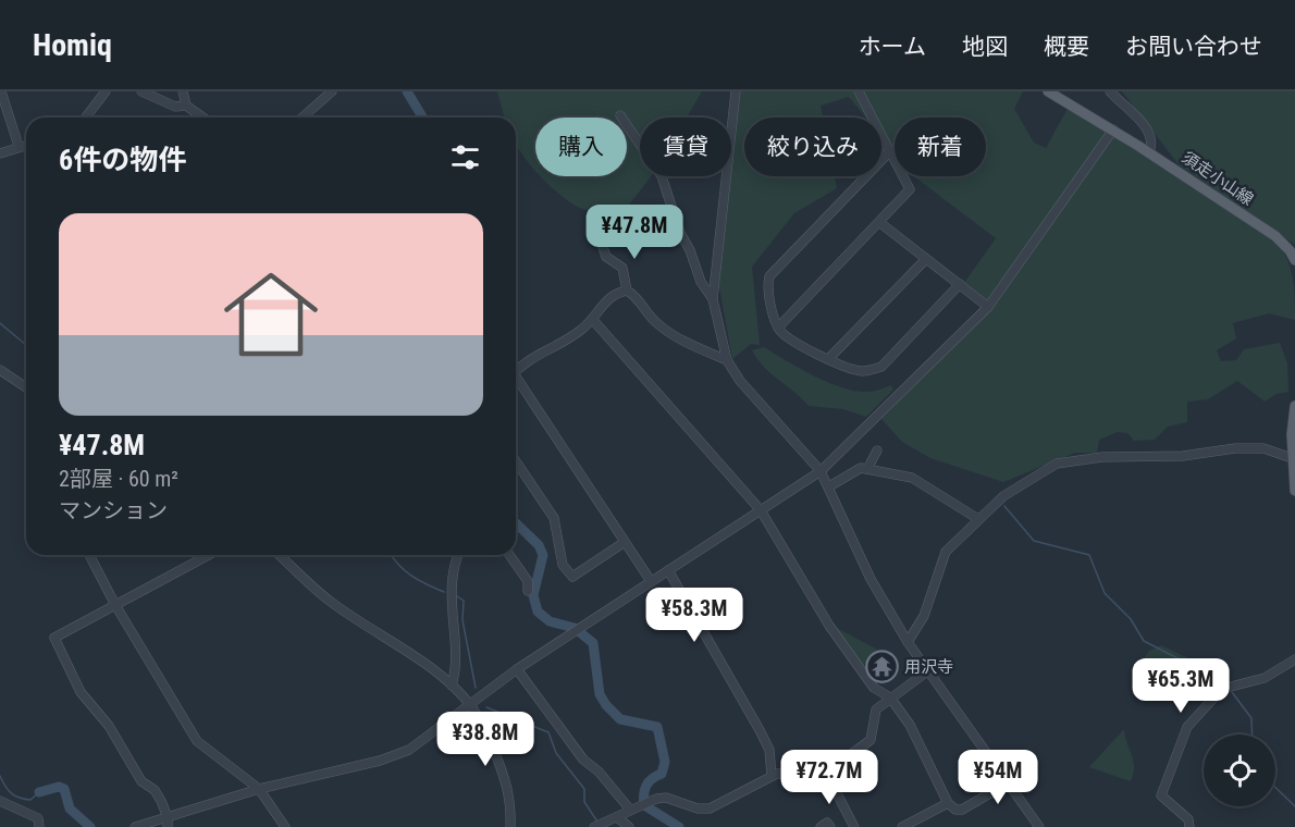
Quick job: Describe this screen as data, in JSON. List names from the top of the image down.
{
  "streets": {
    "main road": ["須走小山線"]
  },
  "places": {
    "temple": ["用沢寺"]
  },
  "page": {
    "header": "Homiq",
    "nav": [
      "ホーム",
      "地図",
      "概要",
      "お問い合わせ"
    ],
    "chip": [
      "購入",
      "賃貸",
      "絞り込み",
      "新着"
    ],
    "heading": "6件の物件",
    "list": [
      {
        "name": "¥47.8M",
        "note": "2部屋 · 60 m² · マンション"
      }
    ],
    "price": [
      "¥47.8M",
      "¥58.3M",
      "¥65.3M",
      "¥38.8M",
      "¥72.7M",
      "¥54M"
    ]
  }
}
